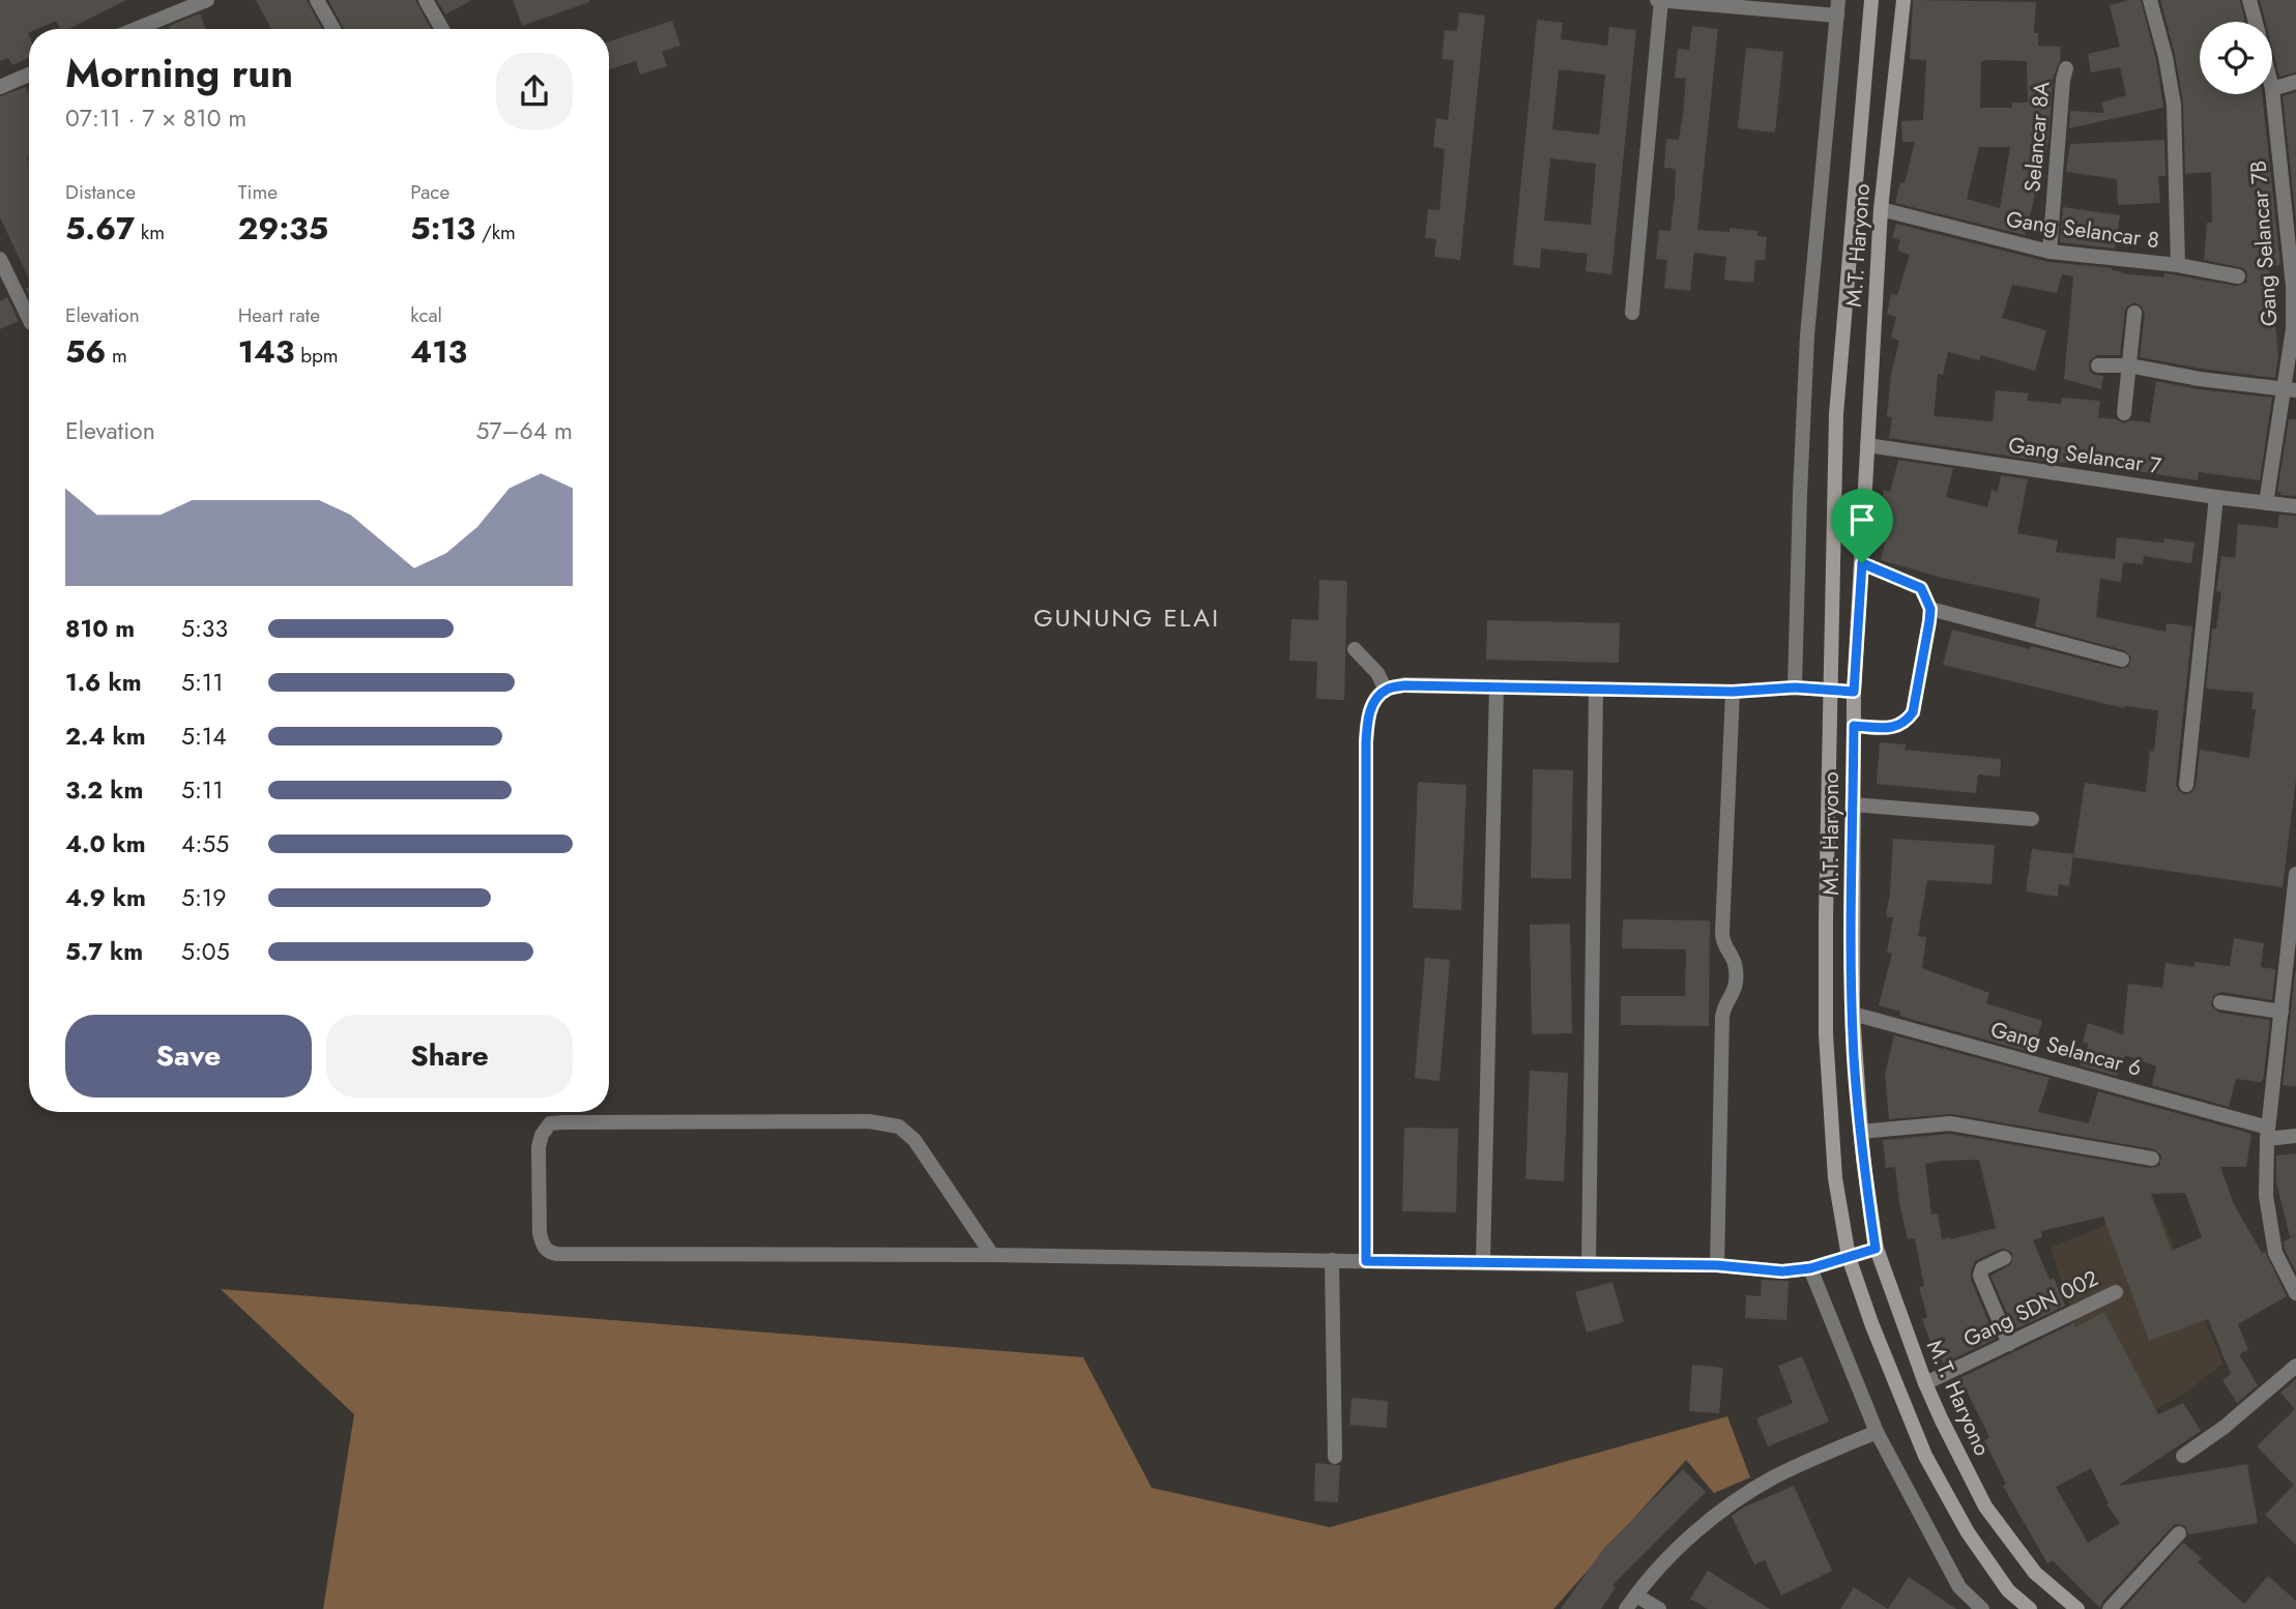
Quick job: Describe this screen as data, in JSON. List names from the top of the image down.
{
  "streets": {
    "main road": ["M.T. Haryono"],
    "street": [
      "Selancar 8A",
      "Gang Selancar 8",
      "Gang Selancar 7B",
      "Gang Selancar 7",
      "Gang Selancar 6",
      "Gang SDN 002"
    ]
  },
  "crossings": [
    ["Selancar 8A", "Gang Selancar 8"],
    ["Gang Selancar 8", "M.T. Haryono"],
    ["Gang Selancar 7B", "Gang Selancar 7"],
    ["M.T. Haryono", "Gang Selancar 7"],
    ["M.T. Haryono", "Gang Selancar 6"],
    ["M.T. Haryono", "Gang SDN 002"]
  ],
  "districts": ["GUNUNG ELAI"],
  "page": {
    "heading": ["Morning run", "07:11 · 7 × 810 m"],
    "stats": [
      ["Distance", "5.67 km"],
      ["Time", "29:35"],
      ["Pace", "5:13 /km"],
      ["Elevation", "56 m"],
      ["Heart rate", "143 bpm"],
      ["kcal", "413"]
    ],
    "chart": ["Elevation", "57–64 m"],
    "list": [
      {
        "name": "810 m",
        "note": "5:33"
      },
      {
        "name": "1.6 km",
        "note": "5:11"
      },
      {
        "name": "2.4 km",
        "note": "5:14"
      },
      {
        "name": "3.2 km",
        "note": "5:11"
      },
      {
        "name": "4.0 km",
        "note": "4:55"
      },
      {
        "name": "4.9 km",
        "note": "5:19"
      },
      {
        "name": "5.7 km",
        "note": "5:05"
      }
    ],
    "buttons": ["Save", "Share"]
  }
}
